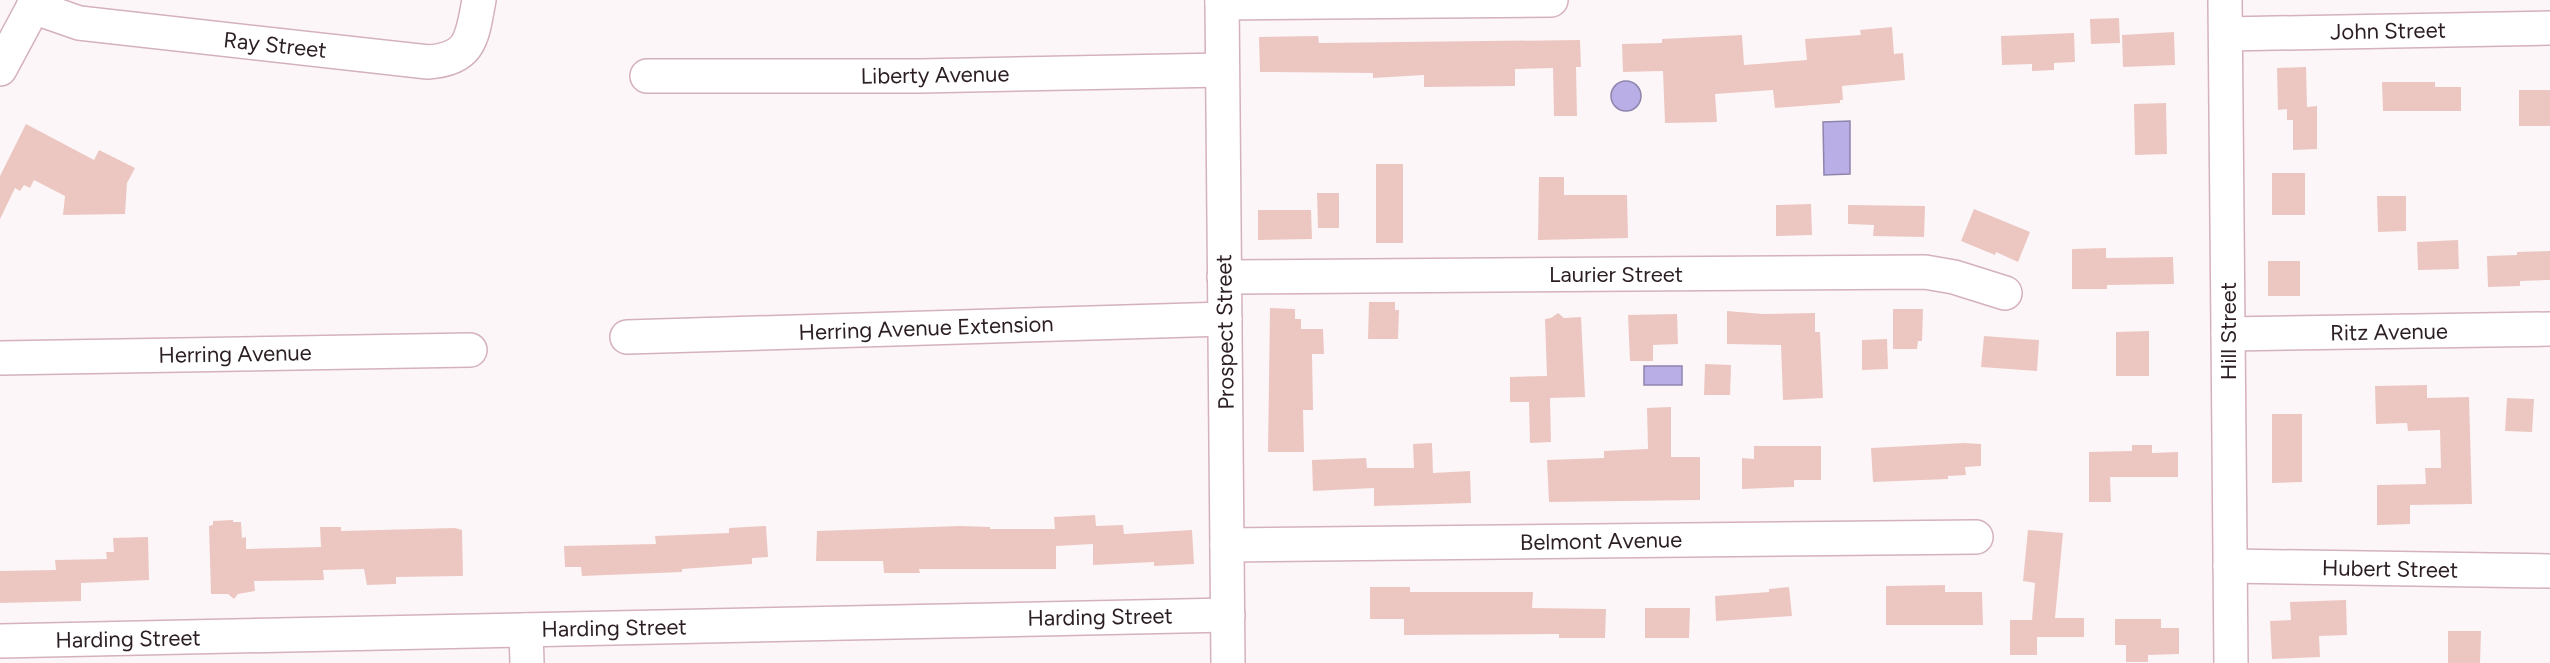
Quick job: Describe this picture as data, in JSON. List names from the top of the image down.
{
  "streets": {
    "street": [
      "John Street",
      "Ray Street",
      "Liberty Avenue",
      "Laurier Street",
      "Herring Avenue Extension",
      "Hill Street",
      "Prospect Street",
      "Ritz Avenue",
      "Herring Avenue",
      "Belmont Avenue",
      "Hubert Street",
      "Harding Street"
    ]
  },
  "crossings": [
    ["John Street", "Hill Street"],
    ["Liberty Avenue", "Prospect Street"],
    ["Laurier Street", "Prospect Street"],
    ["Herring Avenue Extension", "Prospect Street"],
    ["Hill Street", "Ritz Avenue"],
    ["Hill Street", "Hubert Street"],
    ["Prospect Street", "Belmont Avenue"],
    ["Prospect Street", "Harding Street"]
  ]
}
